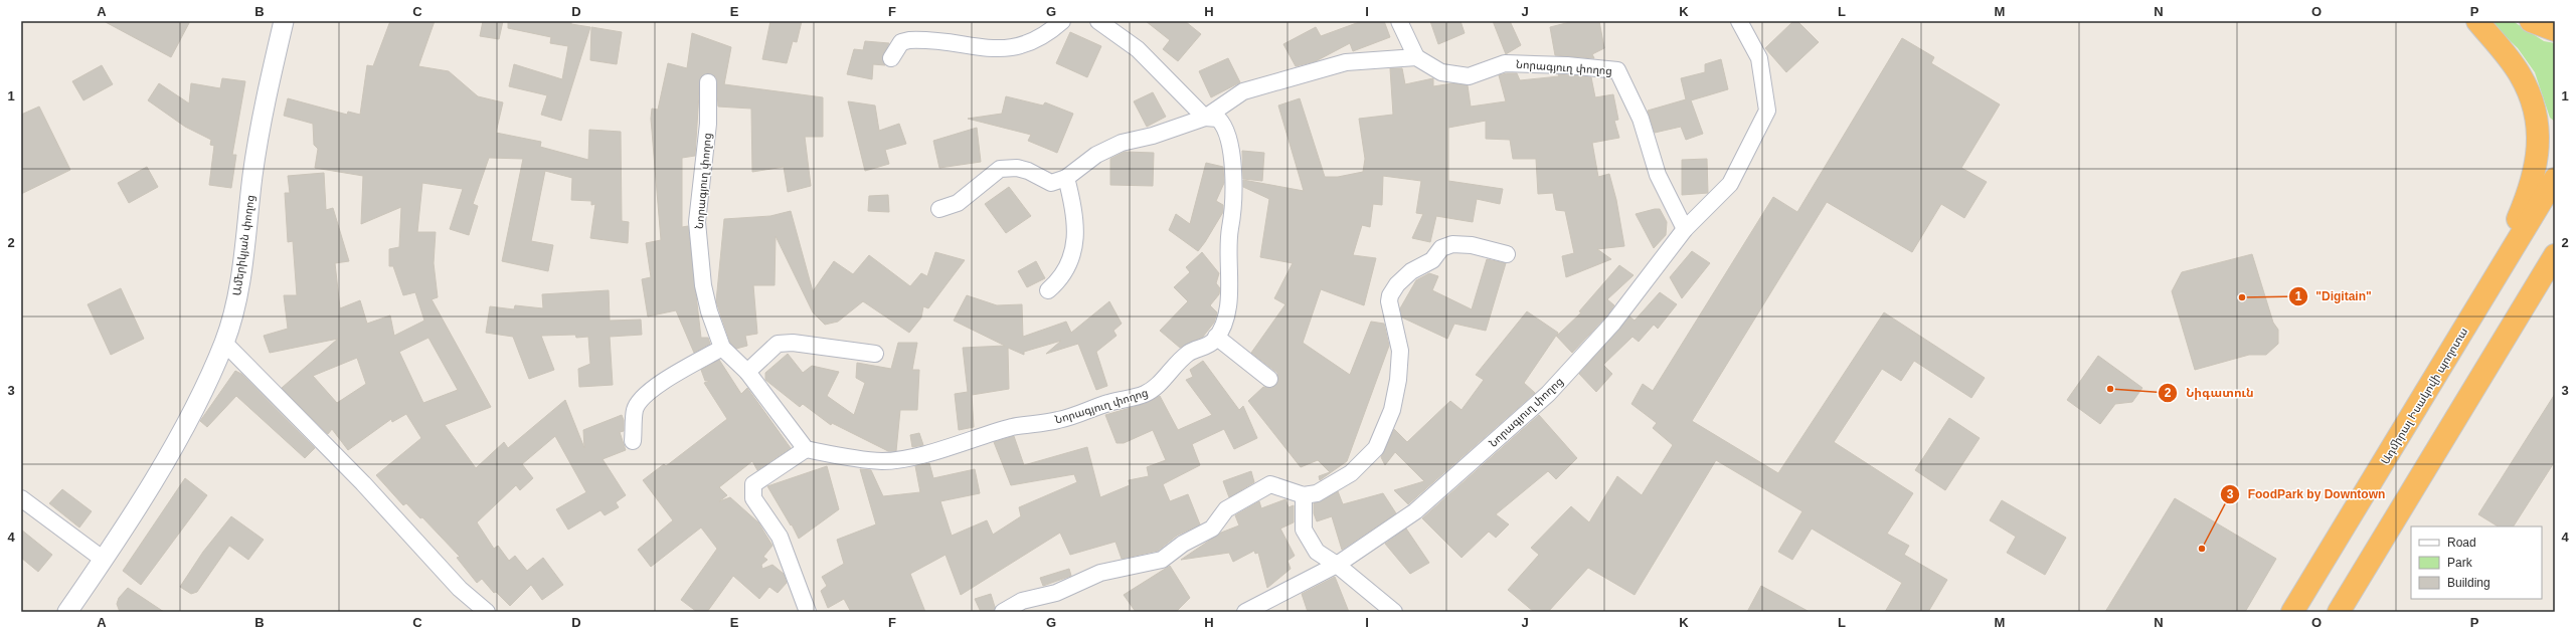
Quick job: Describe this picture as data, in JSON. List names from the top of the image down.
{
  "streets": {
    "highway": ["Ադմիրալ Իսակովի պողոտա"],
    "street": ["Նորագյուղ փողոց", "Ամերիկյան փողոց"]
  },
  "places": ["\"Digitain\"", "Նիգատուն", "FoodPark by Downtown"],
  "legend": ["Road", "Park", "Building"],
  "grid": {
    "columns": [
      "A",
      "B",
      "C",
      "D",
      "E",
      "F",
      "G",
      "H",
      "I",
      "J",
      "K",
      "L",
      "M",
      "N",
      "O",
      "P"
    ],
    "rows": [
      "1",
      "2",
      "3",
      "4"
    ]
  }
}
